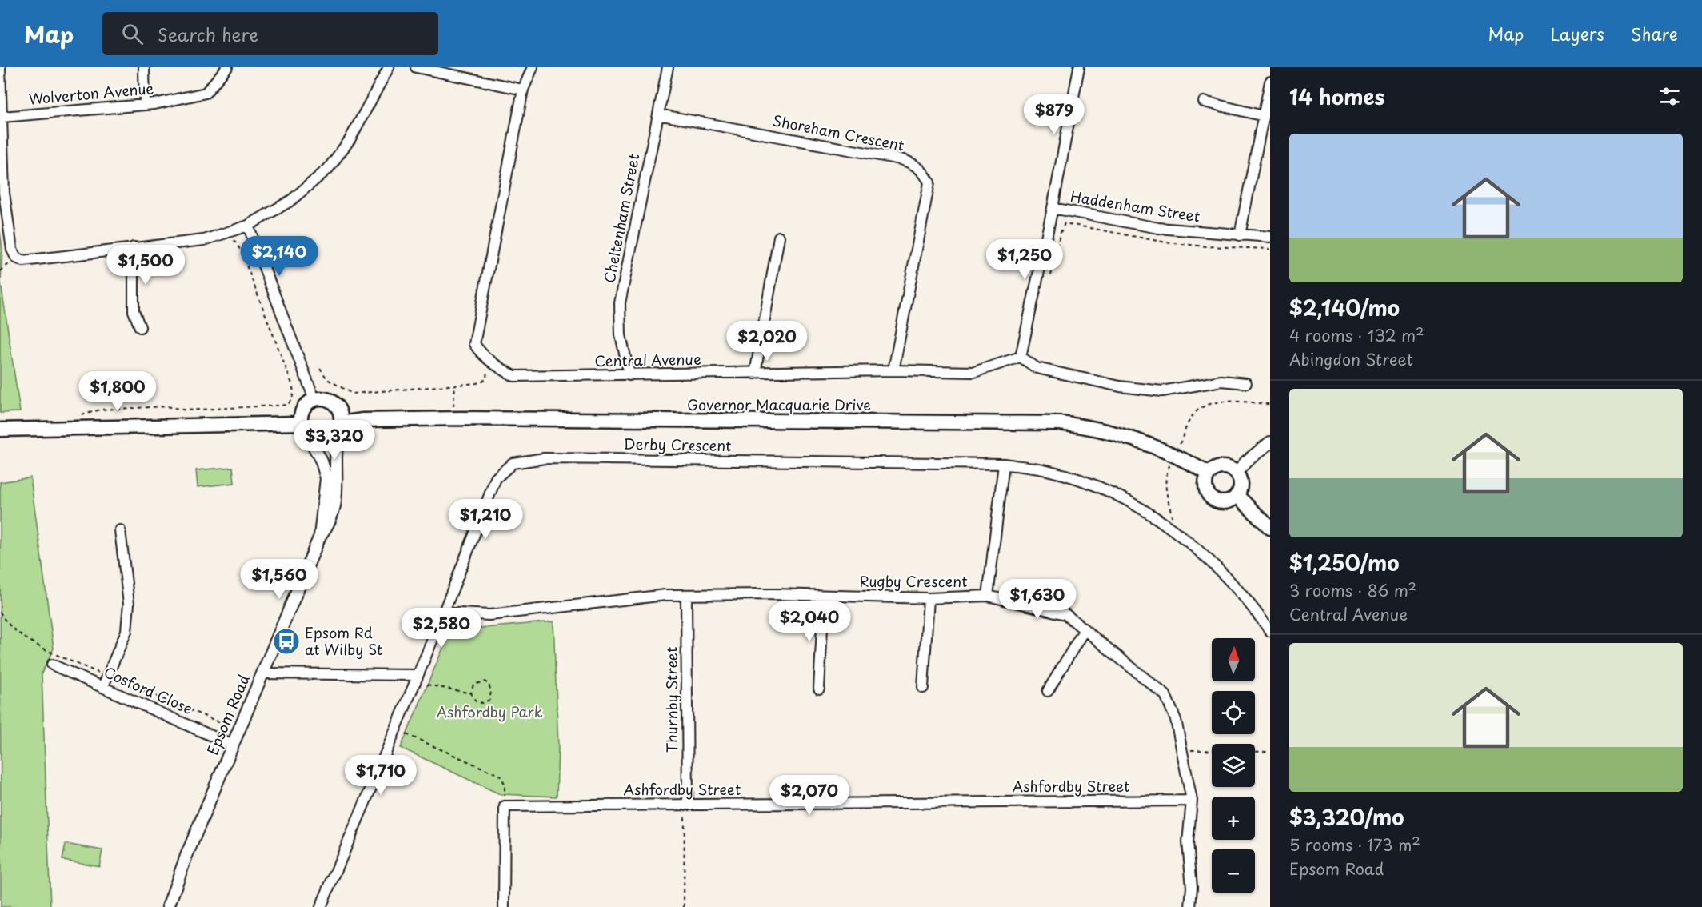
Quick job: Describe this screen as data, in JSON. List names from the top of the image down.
{
  "streets": {
    "main road": ["Governor Macquarie Drive"],
    "street": [
      "Wolverton Avenue",
      "Shoreham Crescent",
      "Haddenham Street",
      "Cheltenham Street",
      "Central Avenue",
      "Derby Crescent",
      "Rugby Crescent",
      "Cosford Close",
      "Thurnby Street",
      "Epsom Road",
      "Ashfordby Street"
    ]
  },
  "crossings": [
    ["Shoreham Crescent", "Cheltenham Street"],
    ["Shoreham Crescent", "Central Avenue"],
    ["Cheltenham Street", "Central Avenue"],
    ["Governor Macquarie Drive", "Epsom Road"],
    ["Derby Crescent", "Rugby Crescent"],
    ["Rugby Crescent", "Thurnby Street"],
    ["Rugby Crescent", "Ashfordby Street"],
    ["Cosford Close", "Epsom Road"],
    ["Thurnby Street", "Ashfordby Street"]
  ],
  "parks": ["Ashfordby Park"],
  "places": {
    "bus stop": ["Epsom Rd at Wilby St"]
  },
  "north": "top",
  "page": {
    "header": "Map",
    "search": "Search here",
    "nav": ["Map", "Layers", "Share"],
    "heading": "14 homes",
    "price": [
      "$879",
      "$2,140",
      "$1,250",
      "$1,500",
      "$2,020",
      "$1,800",
      "$3,320",
      "$1,210",
      "$1,560",
      "$1,630",
      "$2,040",
      "$2,580",
      "$1,710",
      "$2,070"
    ],
    "list": [
      {
        "name": "$2,140/mo",
        "note": "4 rooms · 132 m² · Abingdon Street"
      },
      {
        "name": "$1,250/mo",
        "note": "3 rooms · 86 m² · Central Avenue"
      },
      {
        "name": "$3,320/mo",
        "note": "5 rooms · 173 m² · Epsom Road"
      }
    ],
    "map_buttons": ["+", "−"]
  }
}
